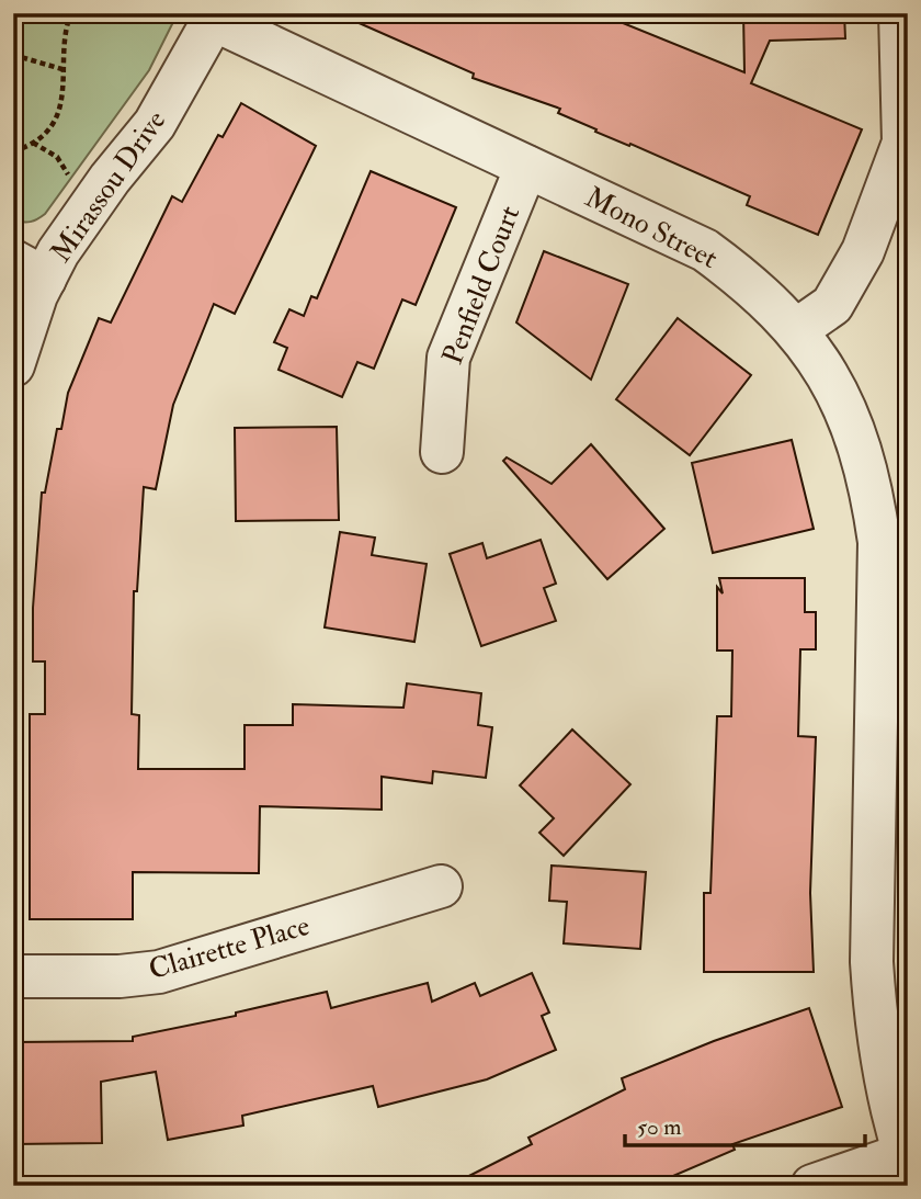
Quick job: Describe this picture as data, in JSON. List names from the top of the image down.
{
  "streets": {
    "street": [
      "Mirassou Drive",
      "Mono Street",
      "Penfield Court",
      "Clairette Place"
    ]
  },
  "crossings": [
    ["Mirassou Drive", "Mono Street"],
    ["Mono Street", "Penfield Court"]
  ],
  "scale_bar": "50 m"
}
